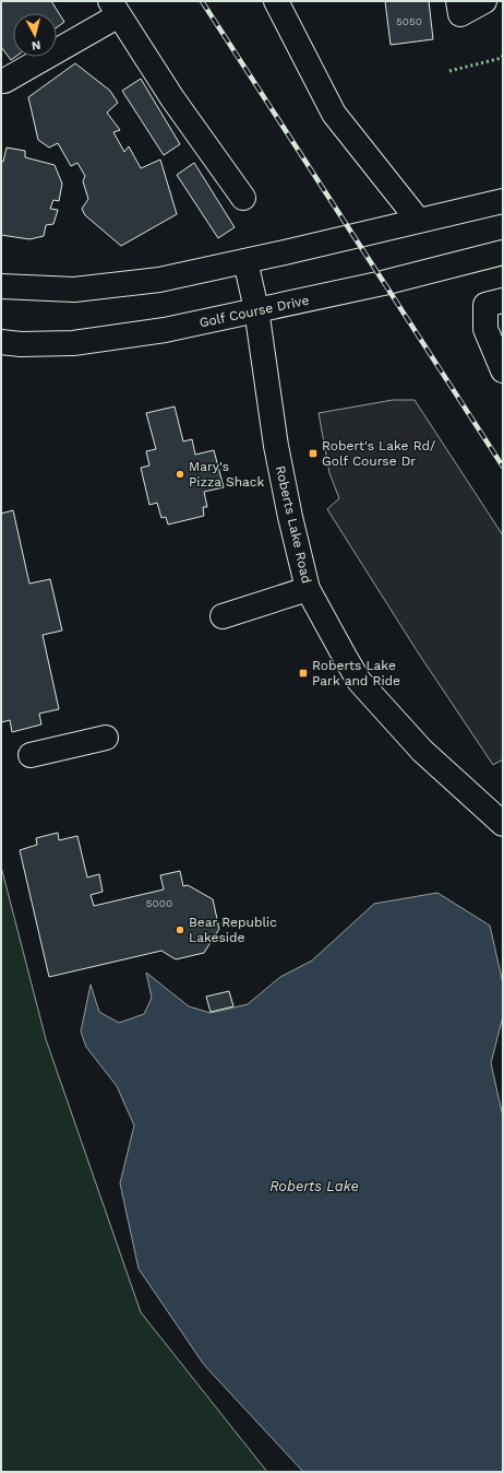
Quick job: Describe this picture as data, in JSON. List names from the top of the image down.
{
  "streets": {
    "street": ["Golf Course Drive", "Roberts Lake Road"]
  },
  "crossings": [
    ["Golf Course Drive", "Roberts Lake Road"]
  ],
  "water": ["Roberts Lake"],
  "places": {
    "transit": ["Robert's Lake Rd/ Golf Course Dr", "Roberts Lake Park and Ride"],
    "other": ["Mary's Pizza Shack", "Bear Republic Lakeside"]
  },
  "house_numbers": ["5050", "5000"],
  "north": "bottom"
}
